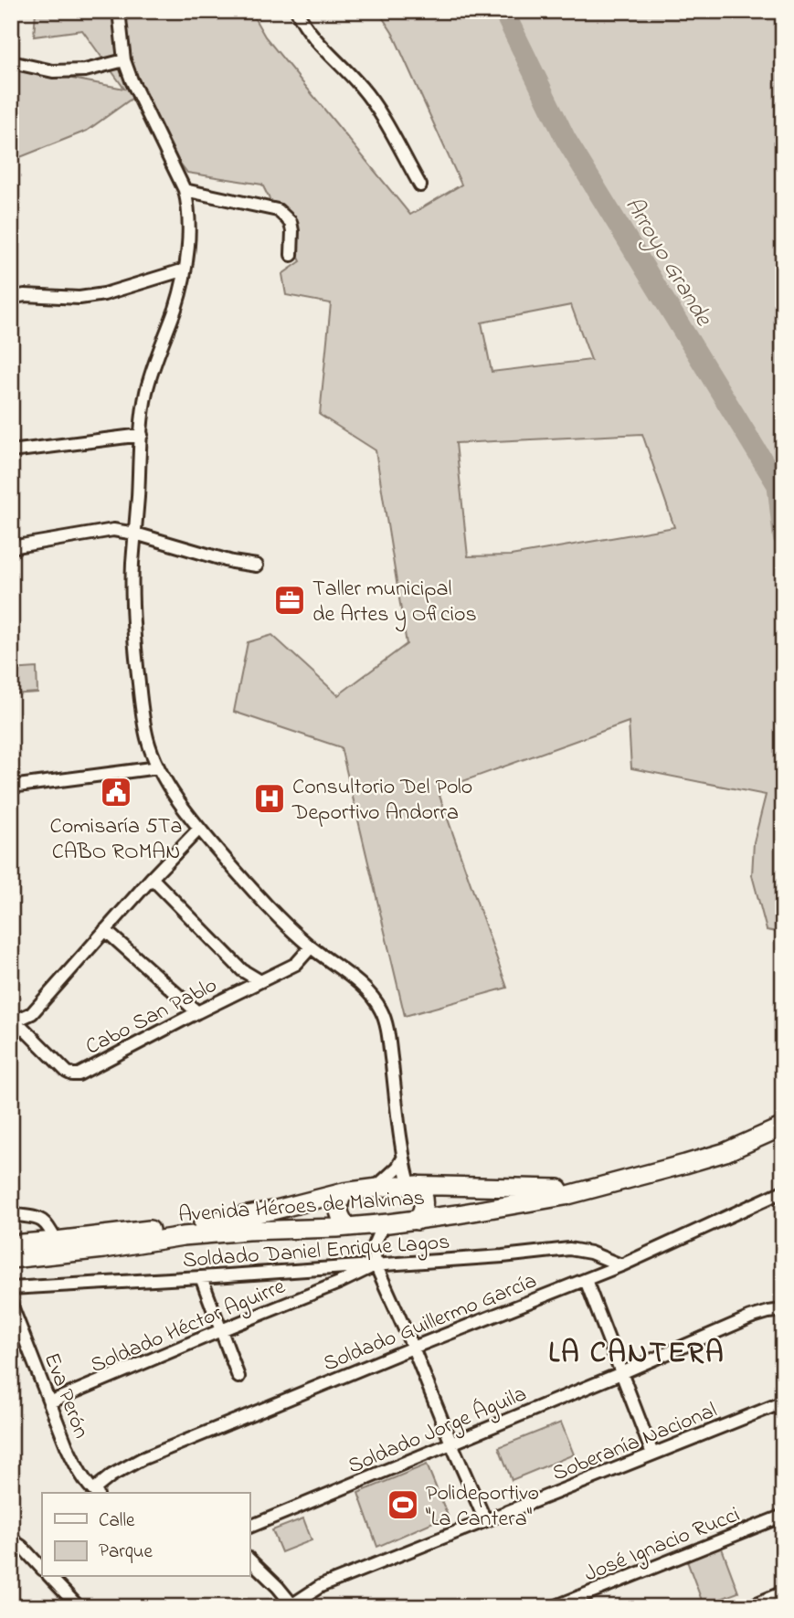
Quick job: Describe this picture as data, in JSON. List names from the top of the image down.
{
  "streets": {
    "highway": ["Avenida Héroes de Malvinas"],
    "street": [
      "Cabo San Pablo",
      "Soldado Daniel Enrique Lagos",
      "Soldado Guillermo García",
      "Soldado Héctor Aguirre",
      "Eva Perón",
      "Soldado Jorge Águila",
      "Soberanía Nacional",
      "José Ignacio Rucci"
    ]
  },
  "crossings": [
    ["Soldado Daniel Enrique Lagos", "Soldado Guillermo García"],
    ["Soldado Daniel Enrique Lagos", "Soldado Héctor Aguirre"],
    ["Soldado Guillermo García", "Eva Perón"],
    ["Soldado Héctor Aguirre", "Eva Perón"]
  ],
  "districts": ["LA CANTERA"],
  "water": ["Arroyo Grande"],
  "places": {
    "office": ["Taller municipal de Artes y Oficios"],
    "public building": ["Comisaría 5Ta CABO ROMAN"],
    "hospital": ["Consultorio Del Polo Deportivo Andorra"],
    "sports": ["Polideportivo \"La Cantera\""]
  },
  "legend": ["Calle", "Parque"]
}
